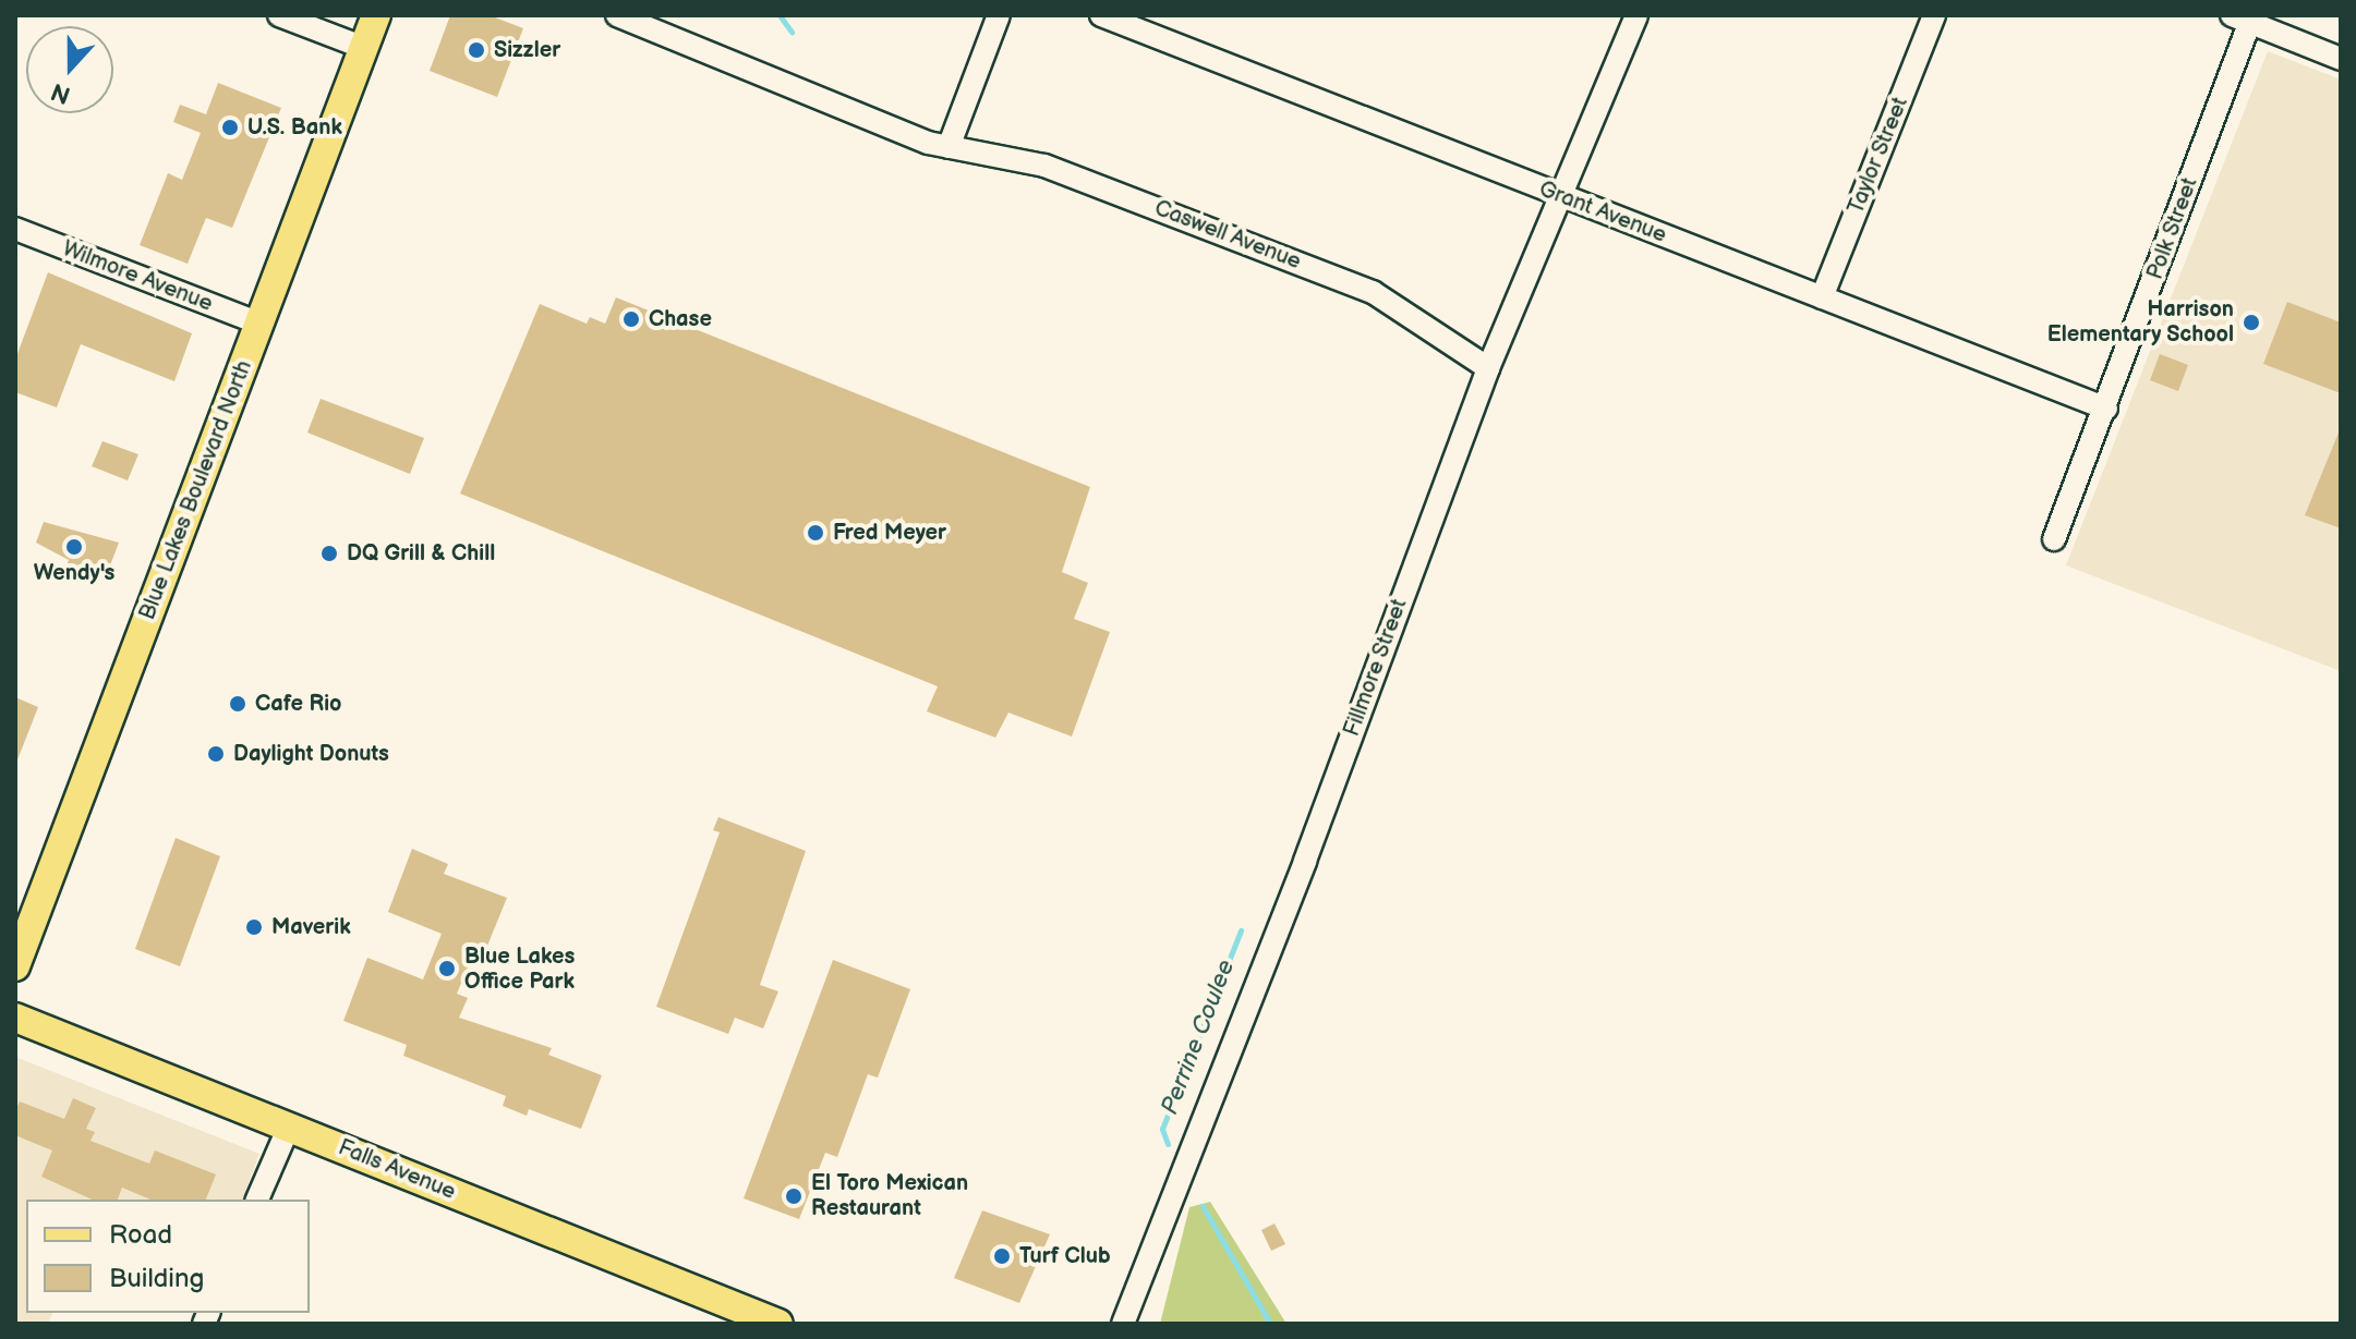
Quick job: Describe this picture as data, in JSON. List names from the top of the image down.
{
  "streets": {
    "main road": ["Blue Lakes Boulevard North", "Falls Avenue"],
    "street": [
      "Taylor Street",
      "Grant Avenue",
      "Polk Street",
      "Caswell Avenue",
      "Wilmore Avenue",
      "Fillmore Street"
    ]
  },
  "crossings": [
    ["Taylor Street", "Grant Avenue"],
    ["Grant Avenue", "Polk Street"],
    ["Grant Avenue", "Fillmore Street"],
    ["Caswell Avenue", "Fillmore Street"],
    ["Wilmore Avenue", "Blue Lakes Boulevard North"]
  ],
  "water": ["Perrine Coulee"],
  "places": [
    "Sizzler",
    "U.S. Bank",
    "Chase",
    "Harrison Elementary School",
    "Fred Meyer",
    "Wendy's",
    "DQ Grill & Chill",
    "Cafe Rio",
    "Daylight Donuts",
    "Maverik",
    "Blue Lakes Office Park",
    "El Toro Mexican Restaurant",
    "Turf Club"
  ],
  "legend": ["Road", "Building"],
  "north": "bottom"
}
